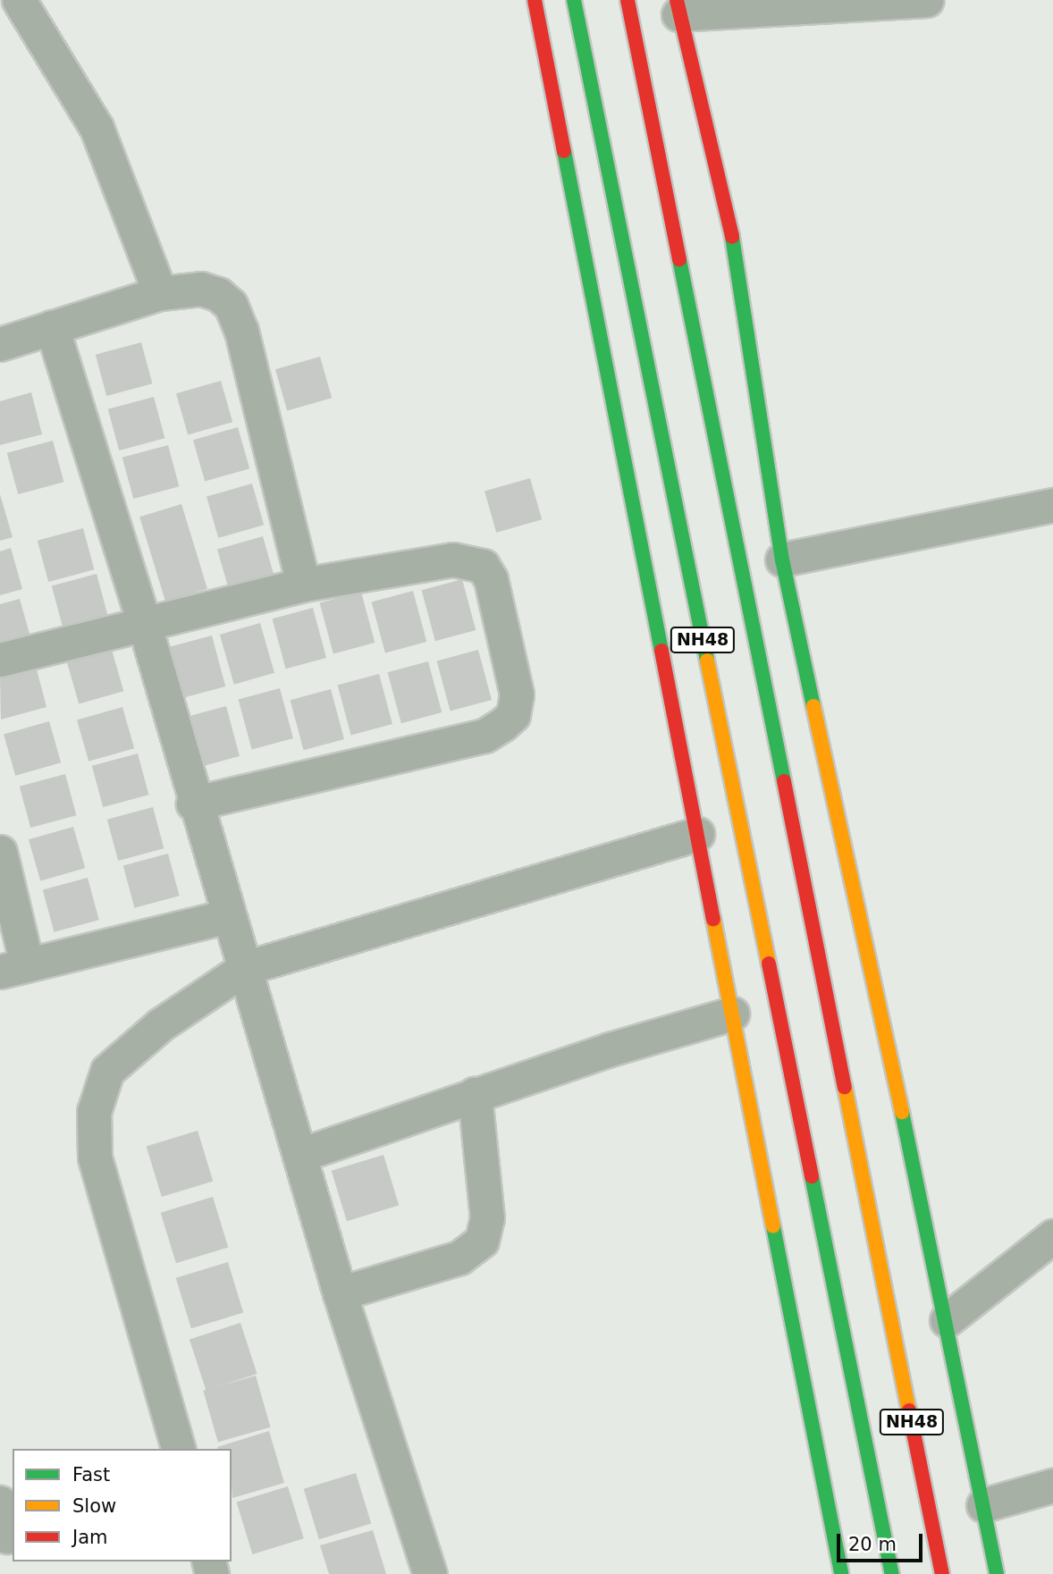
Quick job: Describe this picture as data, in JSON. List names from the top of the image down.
{
  "streets": {
    "highway": ["NH48"]
  },
  "legend": ["Fast", "Slow", "Jam"],
  "scale_bar": "20 m"
}
